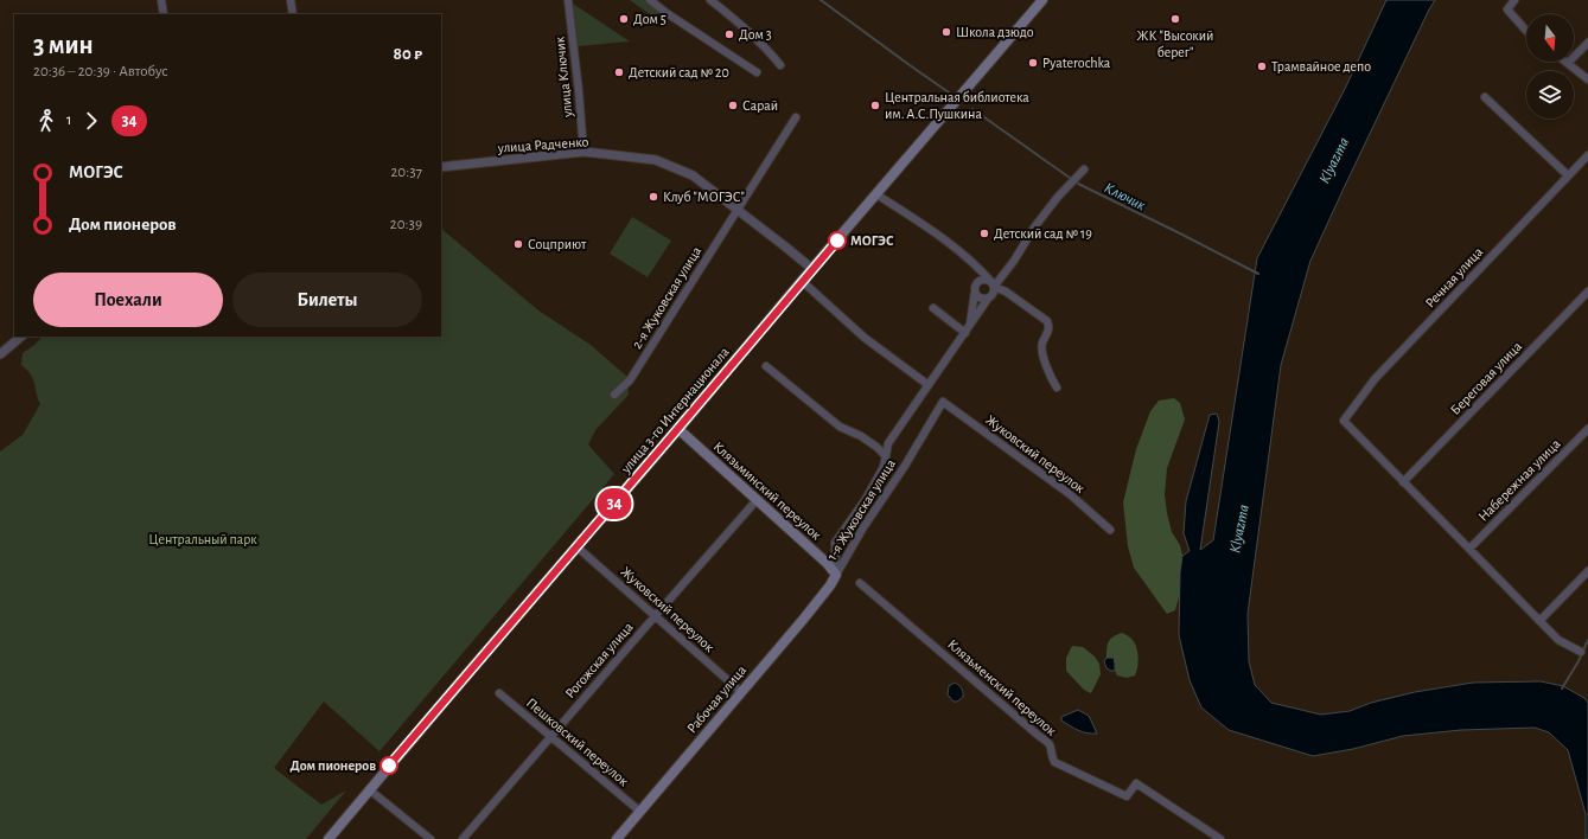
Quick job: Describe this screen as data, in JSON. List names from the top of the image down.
{
  "streets": {
    "main road": ["улица 3-го Интернационала", "Клязьминский переулок", "Рабочая улица"],
    "street": [
      "улица Ключик",
      "улица Радченко",
      "Речная улица",
      "2-я Жуковская улица",
      "Береговая улица",
      "Жуковский переулок",
      "Набережная улица",
      "1-я Жуковская улица",
      "Рогожская улица",
      "Клязьменский переулок",
      "Пешковский переулок"
    ]
  },
  "crossings": [
    ["улица Ключик", "улица Радченко"],
    ["улица Радченко", "2-я Жуковская улица"],
    ["улица Радченко", "улица 3-го Интернационала"],
    ["Речная улица", "Береговая улица"],
    ["улица 3-го Интернационала", "Жуковский переулок"],
    ["улица 3-го Интернационала", "Клязьминский переулок"],
    ["Жуковский переулок", "1-я Жуковская улица"],
    ["Жуковский переулок", "Рогожская улица"],
    ["Жуковский переулок", "Рабочая улица"],
    ["Клязьминский переулок", "1-я Жуковская улица"],
    ["Клязьминский переулок", "Рогожская улица"],
    ["Клязьминский переулок", "Рабочая улица"],
    ["1-я Жуковская улица", "Рабочая улица"],
    ["Рогожская улица", "Пешковский переулок"],
    ["Рабочая улица", "Пешковский переулок"]
  ],
  "water": ["Klyazma", "Ключик"],
  "parks": ["Центральный парк"],
  "places": [
    "Дом 5",
    "ЖК \"Высокий берег\"",
    "Школа дзюдо",
    "Дом 3",
    "Pyaterochka",
    "Трамвайное депо",
    "Детский сад № 20",
    "Сарай",
    "Центральная библиотека им. А.С.Пушкина",
    "Клуб \"МОГЭС\"",
    "Детский сад № 19",
    "МОГЭС",
    "Соцприют",
    "Дом пионеров"
  ],
  "lines": ["bus line 34"],
  "north": "bottom",
  "page": {
    "on_map": "34",
    "heading": ["3 мин", "20:36 – 20:39 · Автобус", "80 ₽"],
    "legs": ["1", "34"],
    "list": [
      {
        "name": "МОГЭС",
        "value": "20:37"
      },
      {
        "name": "Дом пионеров",
        "value": "20:39"
      }
    ],
    "buttons": ["Поехали", "Билеты"]
  }
}
